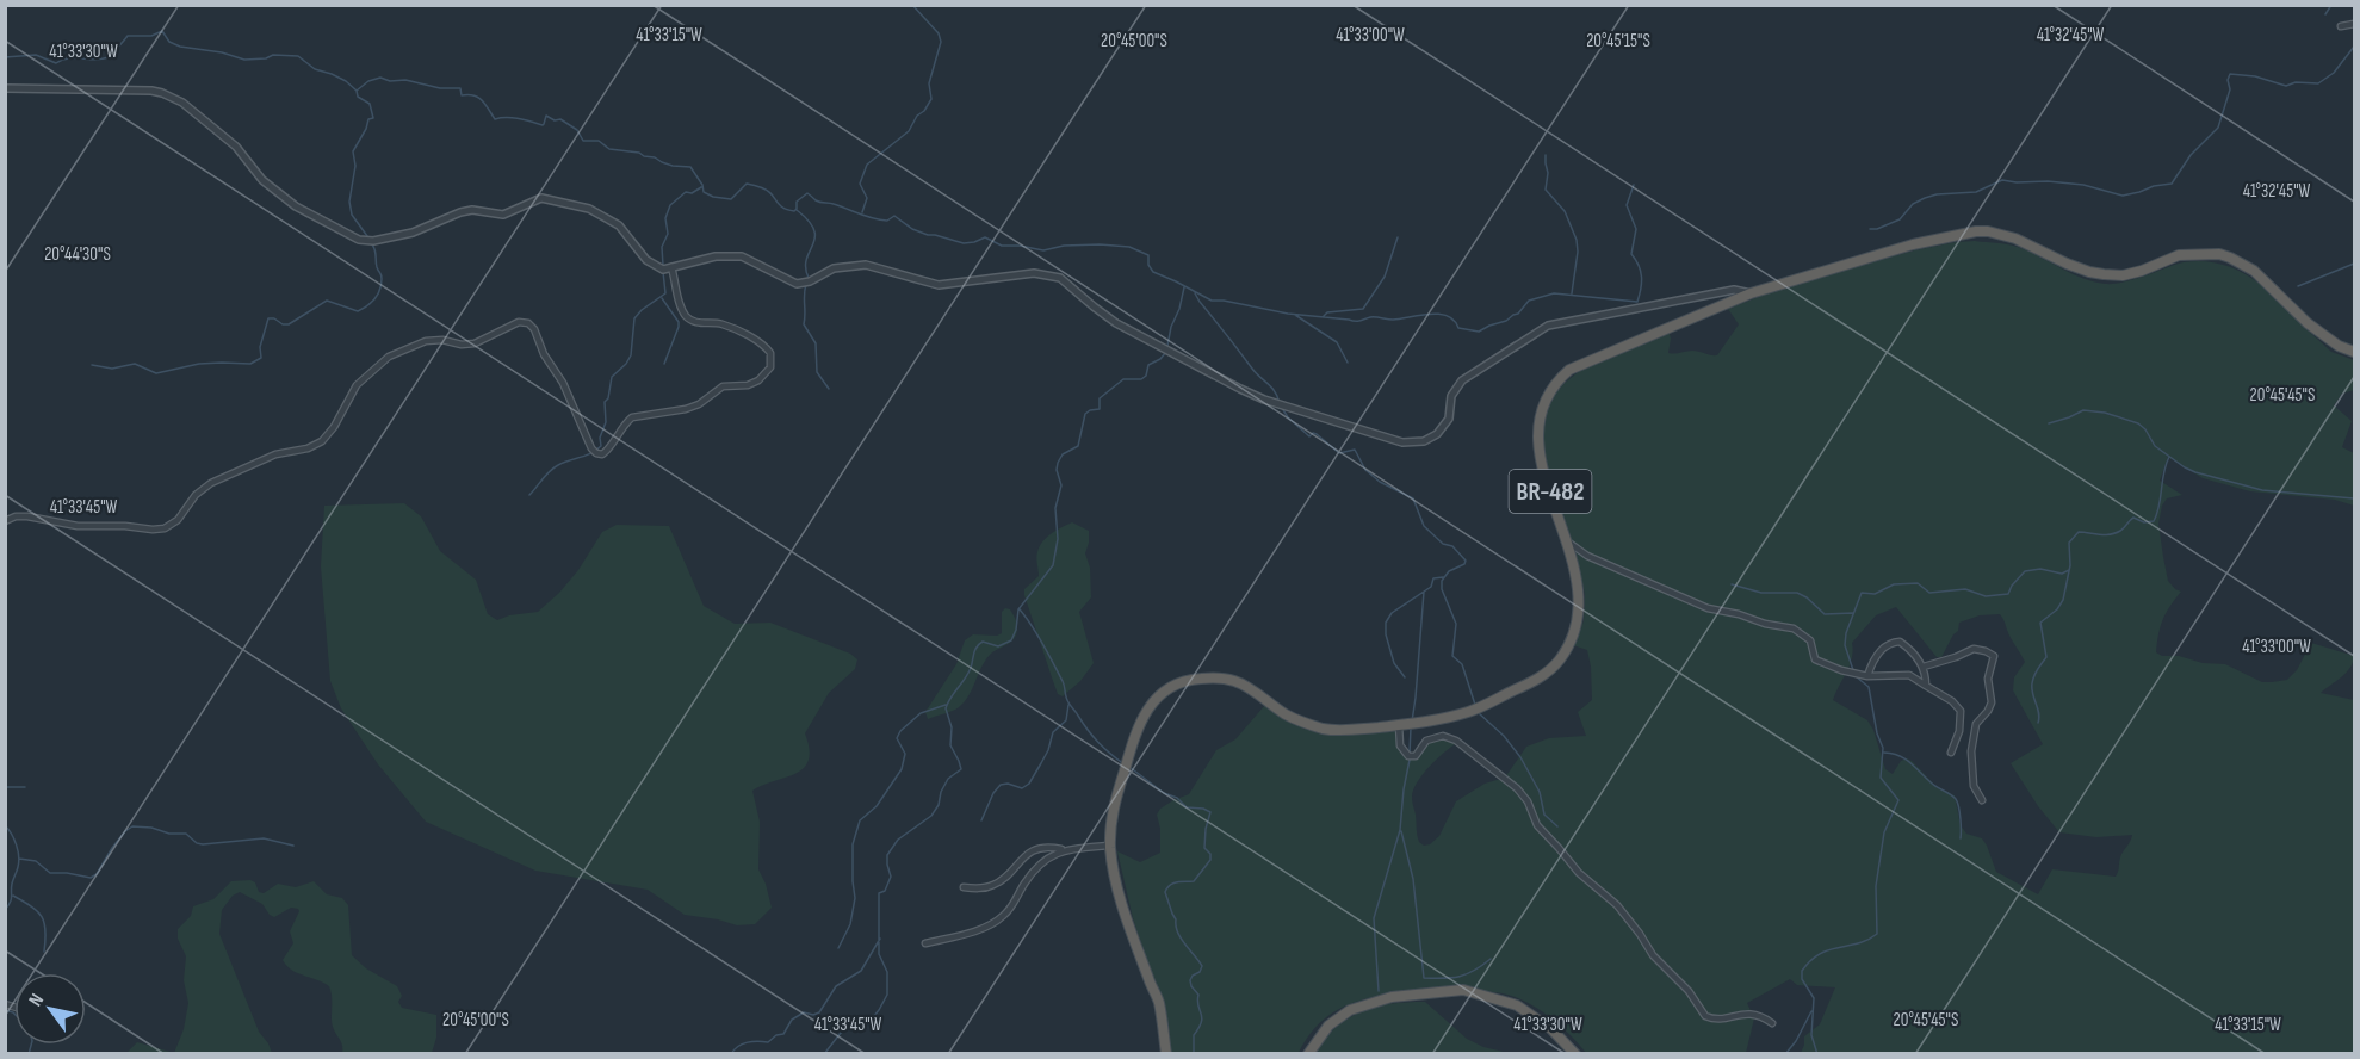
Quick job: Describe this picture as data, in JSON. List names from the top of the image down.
{
  "streets": {
    "highway": ["BR-482"]
  },
  "north": "top left",
  "coordinates": [
    "41°33'15\"W",
    "41°33'00\"W",
    "41°32'45\"W",
    "20°45'00\"S",
    "20°45'15\"S",
    "41°33'30\"W",
    "20°44'30\"S",
    "20°45'45\"S",
    "41°33'45\"W"
  ]
}
